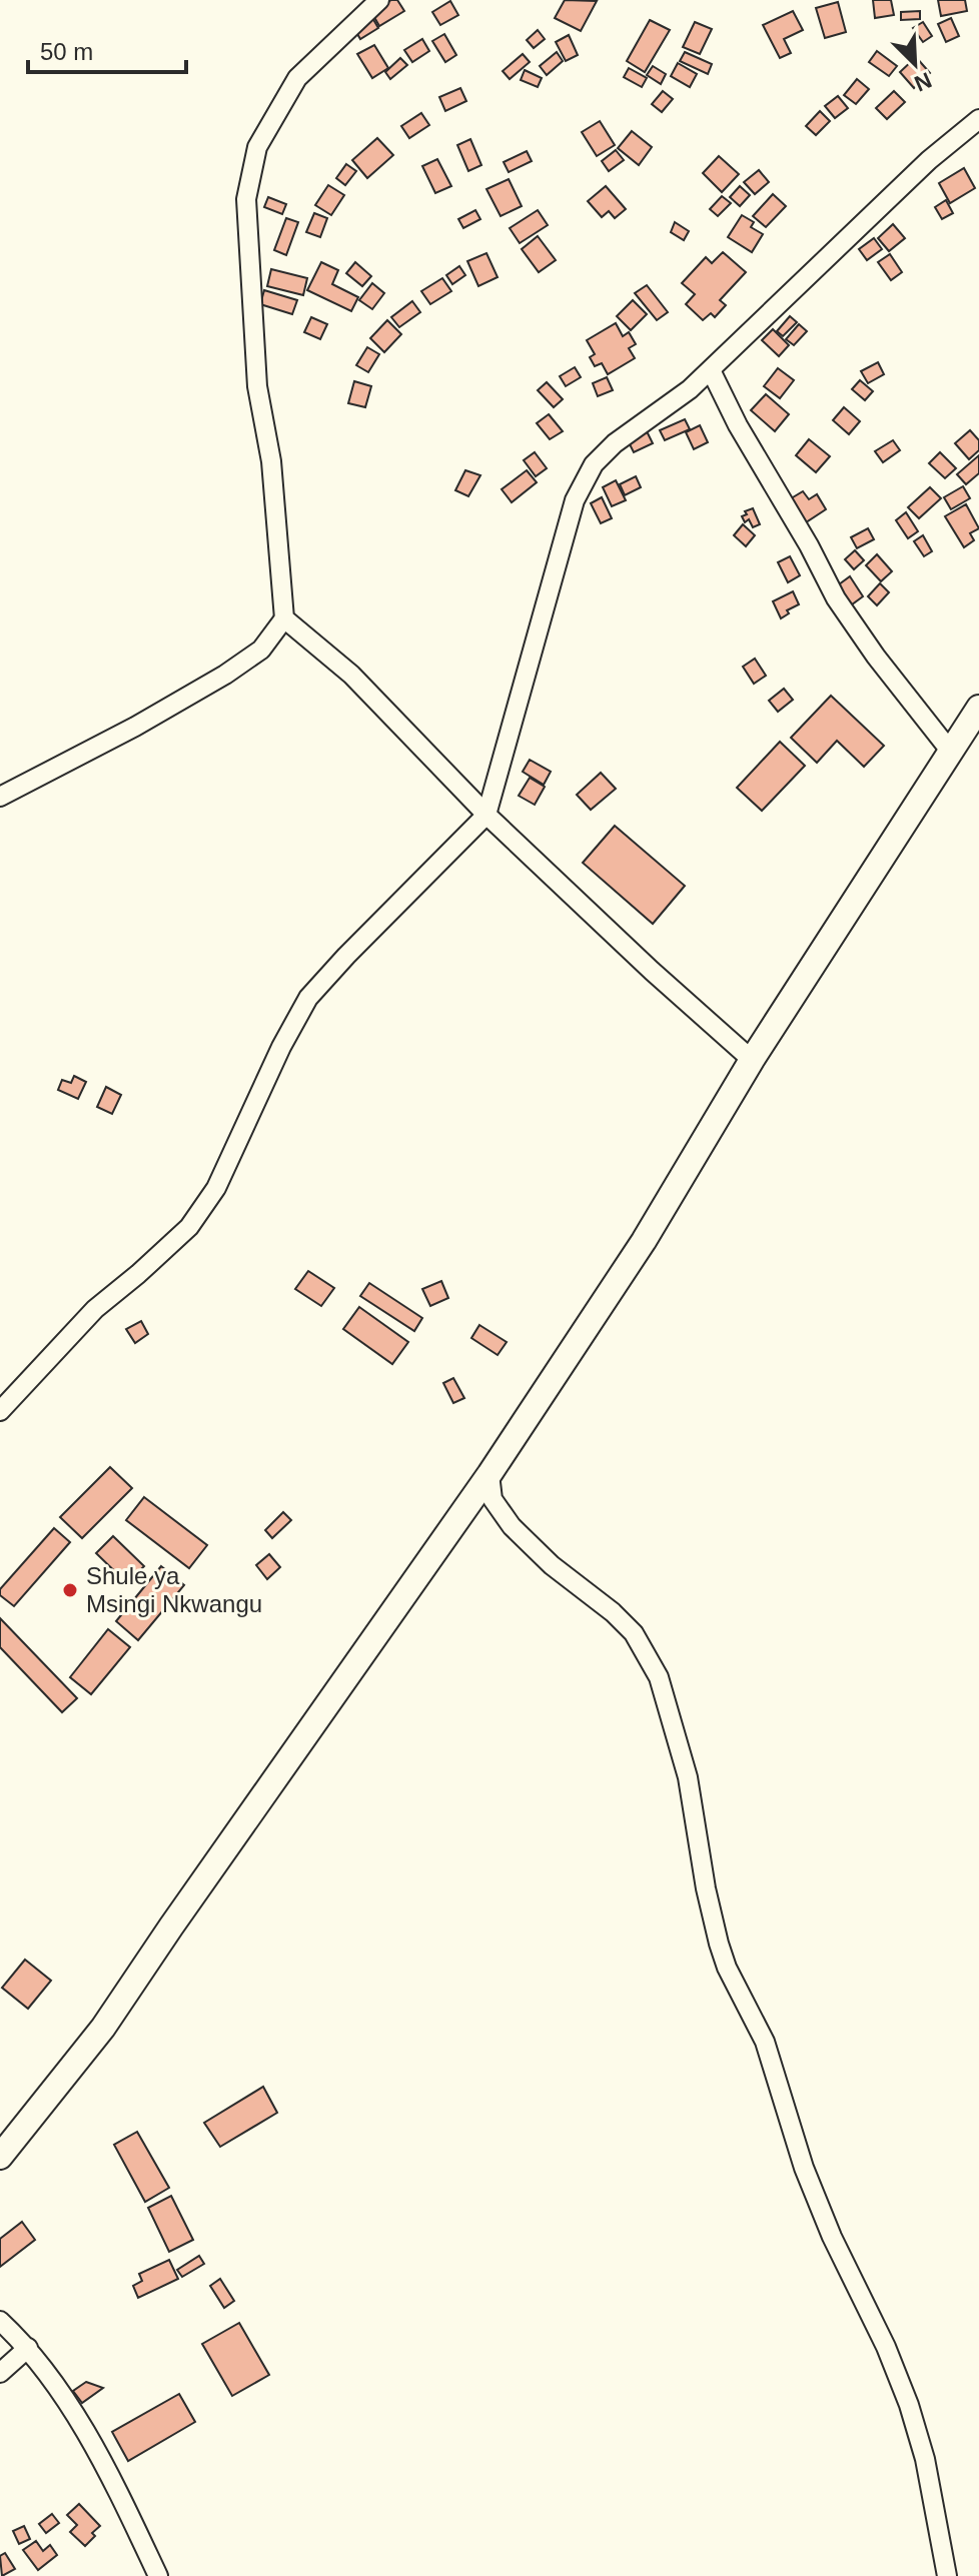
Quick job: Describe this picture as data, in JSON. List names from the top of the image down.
{
  "places": ["Shule ya Msingi Nkwangu"],
  "scale_bar": "50 m",
  "north": "bottom right"
}
